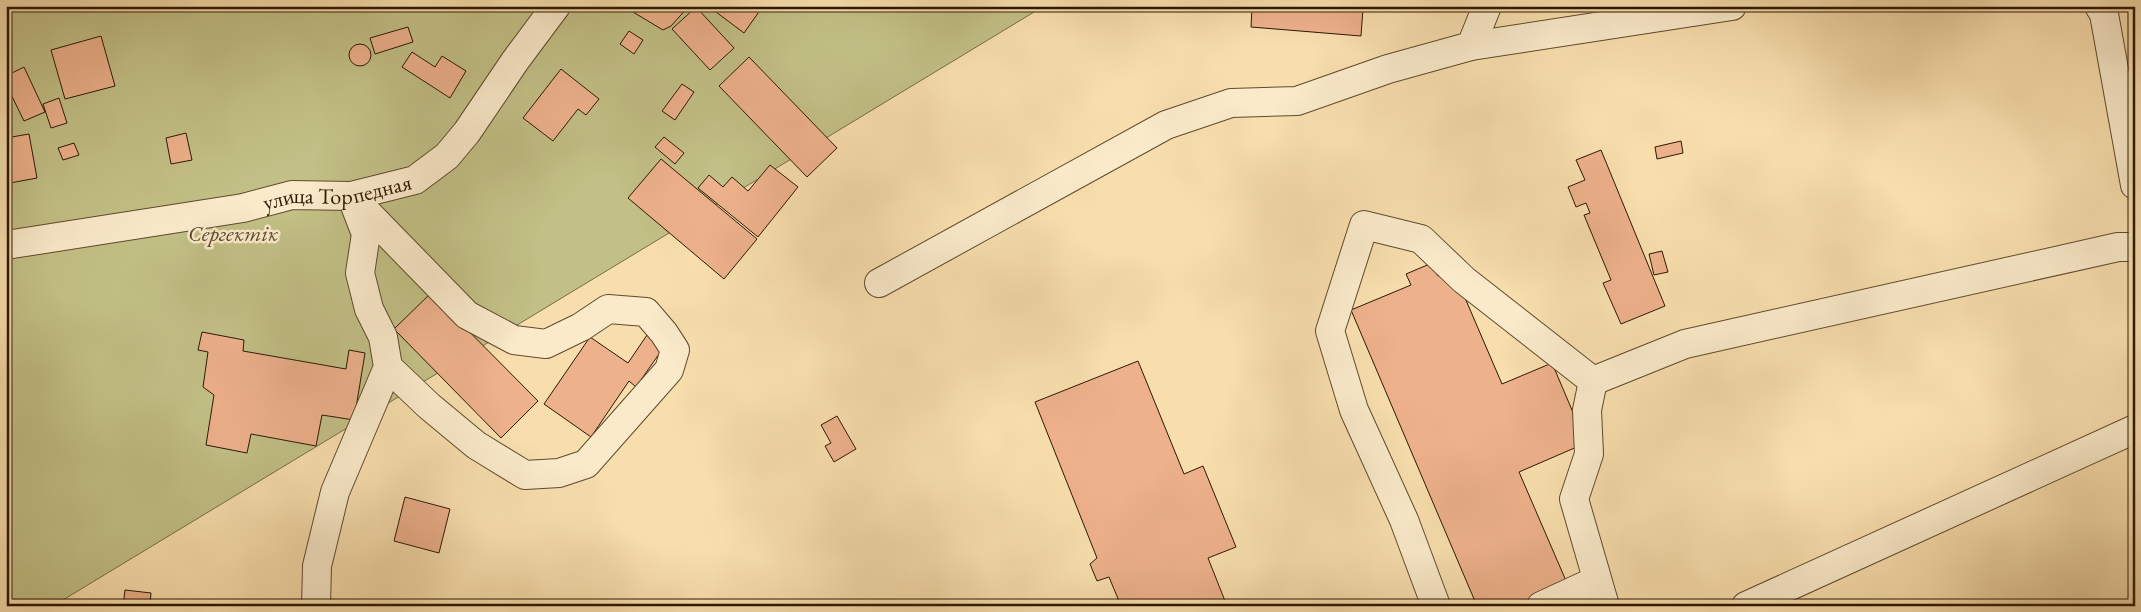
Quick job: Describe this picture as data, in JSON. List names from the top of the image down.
{
  "streets": {
    "street": ["улица Торпедная"]
  },
  "parks": ["Сергектік"]
}
